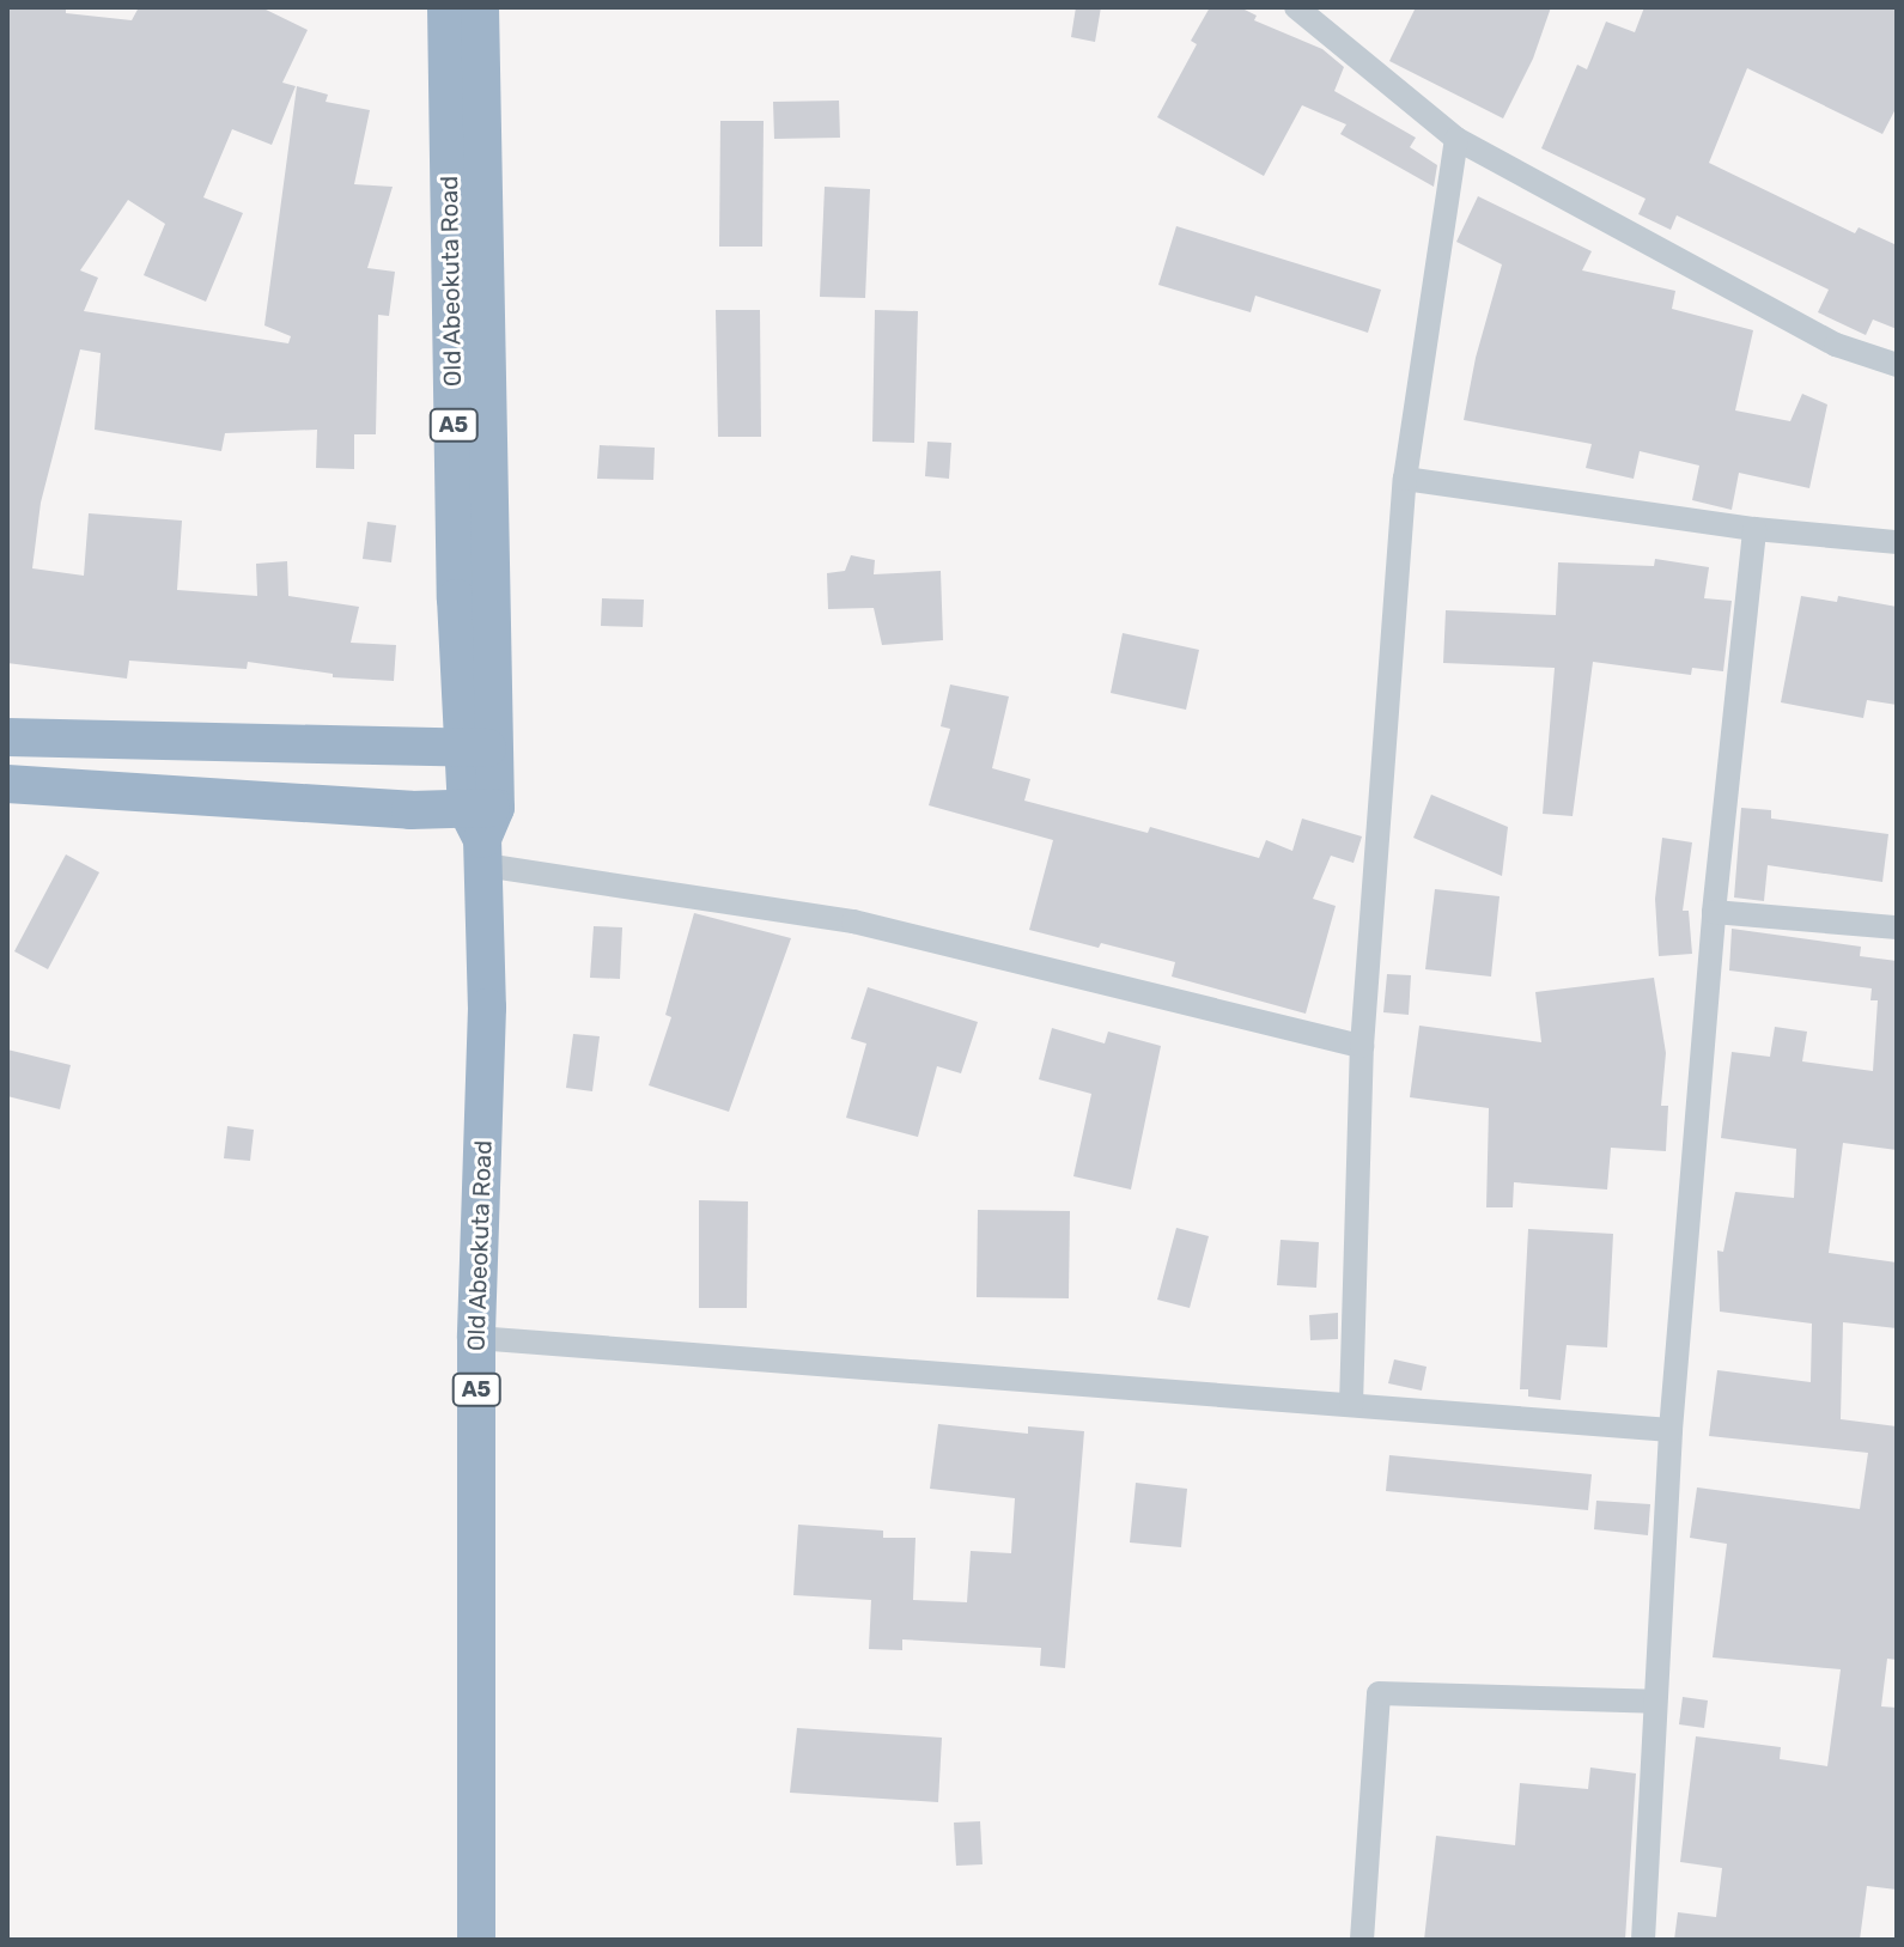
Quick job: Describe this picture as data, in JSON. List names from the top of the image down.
{
  "streets": {
    "highway": ["Old Abeokuta Road", "A5"]
  }
}
